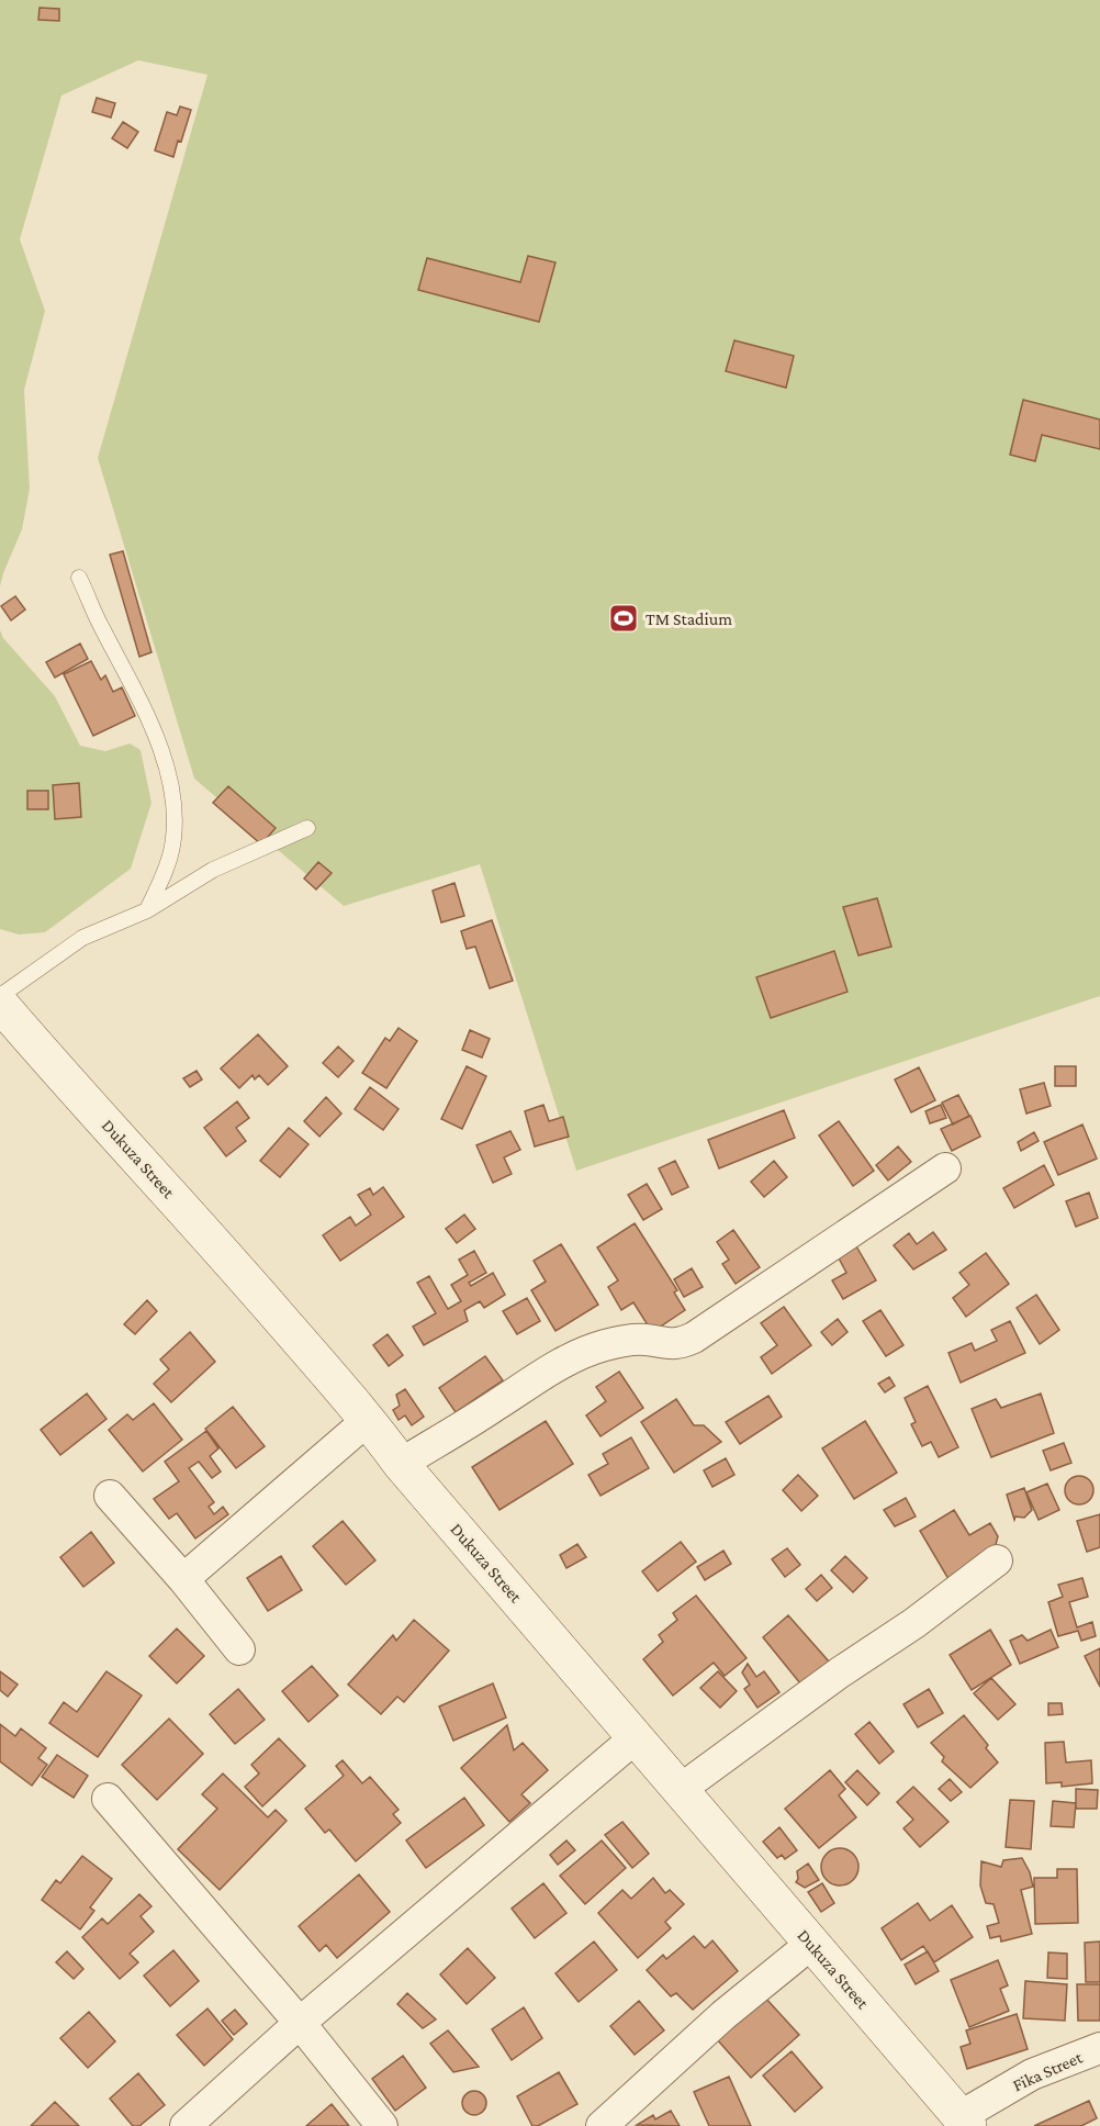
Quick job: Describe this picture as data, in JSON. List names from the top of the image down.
{
  "streets": {
    "main road": ["Dukuza Street"],
    "street": ["Fika Street"]
  },
  "crossings": [
    ["Dukuza Street", "Fika Street"]
  ],
  "places": {
    "sports": ["TM Stadium"]
  }
}
